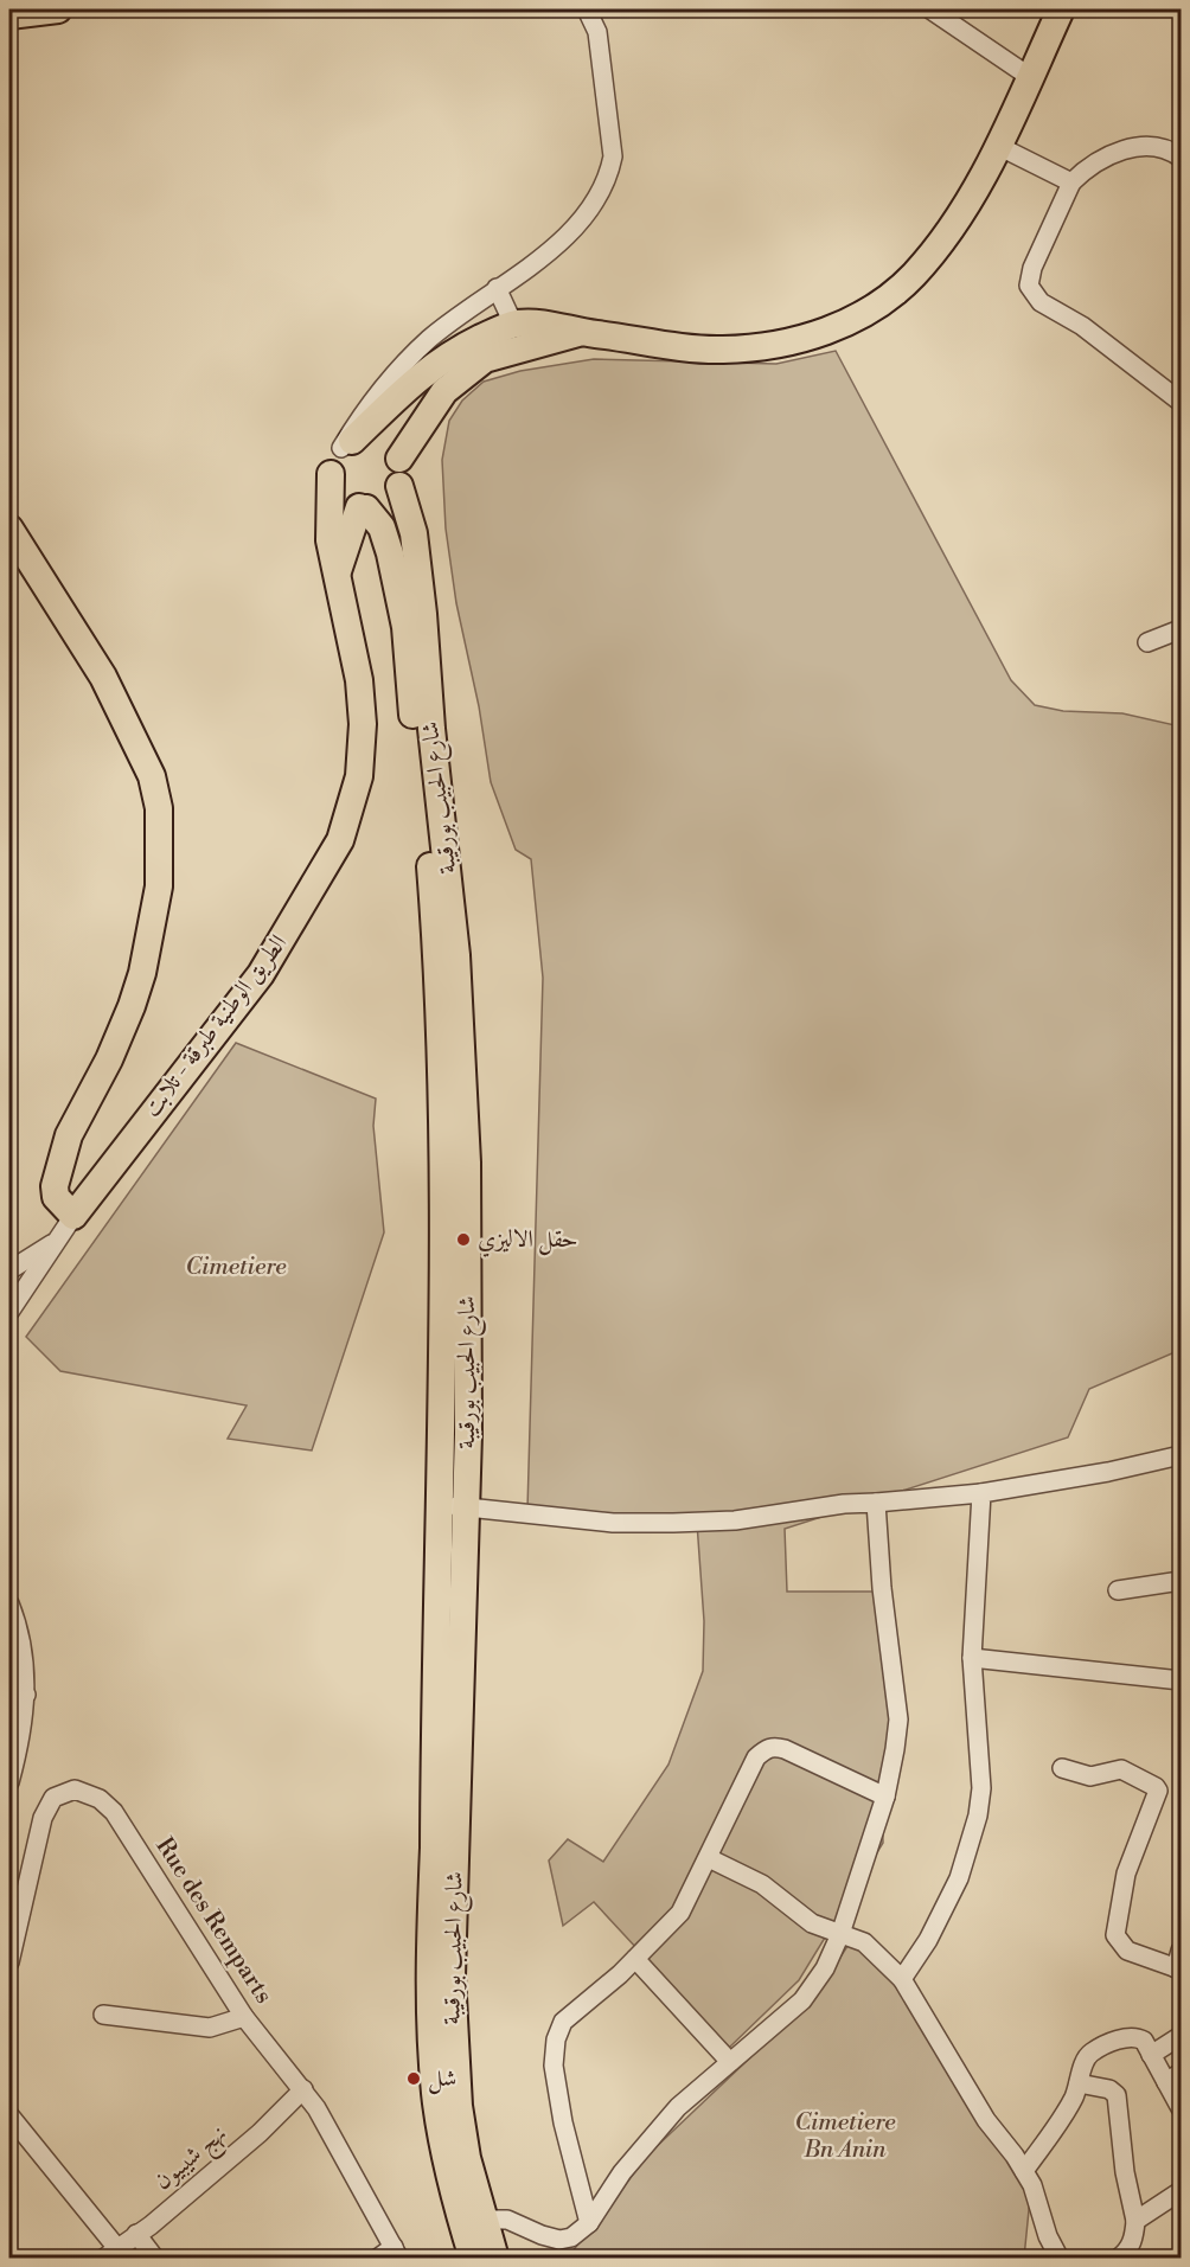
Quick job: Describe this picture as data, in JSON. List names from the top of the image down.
{
  "streets": {
    "main road": ["شارع الحبيب بورقيبة", "الطريق الوطنية طبرقة - تلابت"],
    "street": ["Rue des Remparts", "نهج شيبيون"]
  },
  "crossings": [
    ["شارع الحبيب بورقيبة", "الطريق الوطنية طبرقة - تلابت"],
    ["Rue des Remparts", "نهج شيبيون"]
  ],
  "parks": ["Cimetiere", "Cimetiere Bn Anin"],
  "places": ["حقل الاليزي", "شل"]
}
